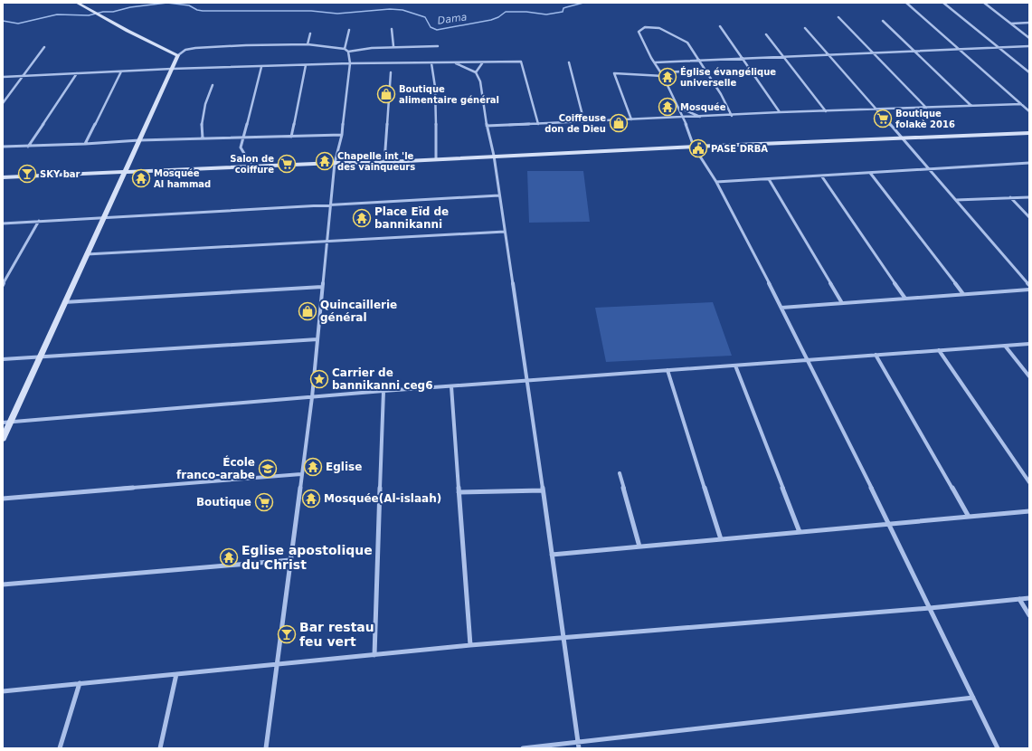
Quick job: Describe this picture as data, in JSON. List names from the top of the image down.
{
  "water": ["Dama"],
  "places": {
    "temple": [
      "Église évangélique universelle",
      "Mosquée",
      "Chapelle int 'le des vainqueurs",
      "Mosquée Al hammad",
      "Place Eïd de bannikanni",
      "Eglise",
      "Mosquée(Al-islaah)",
      "Eglise apostolique du Christ"
    ],
    "shop": ["Boutique alimentaire général", "Coiffeuse don de Dieu", "Quincaillerie général"],
    "supermarket": ["Boutique folakè 2016", "Salon de coiffure", "Boutique"],
    "public building": ["PASE DRBA"],
    "bar": ["SKY bar", "Bar restau feu vert"],
    "place": ["Carrier de bannikanni ceg6"],
    "school or university": ["École franco-arabe"]
  }
}
